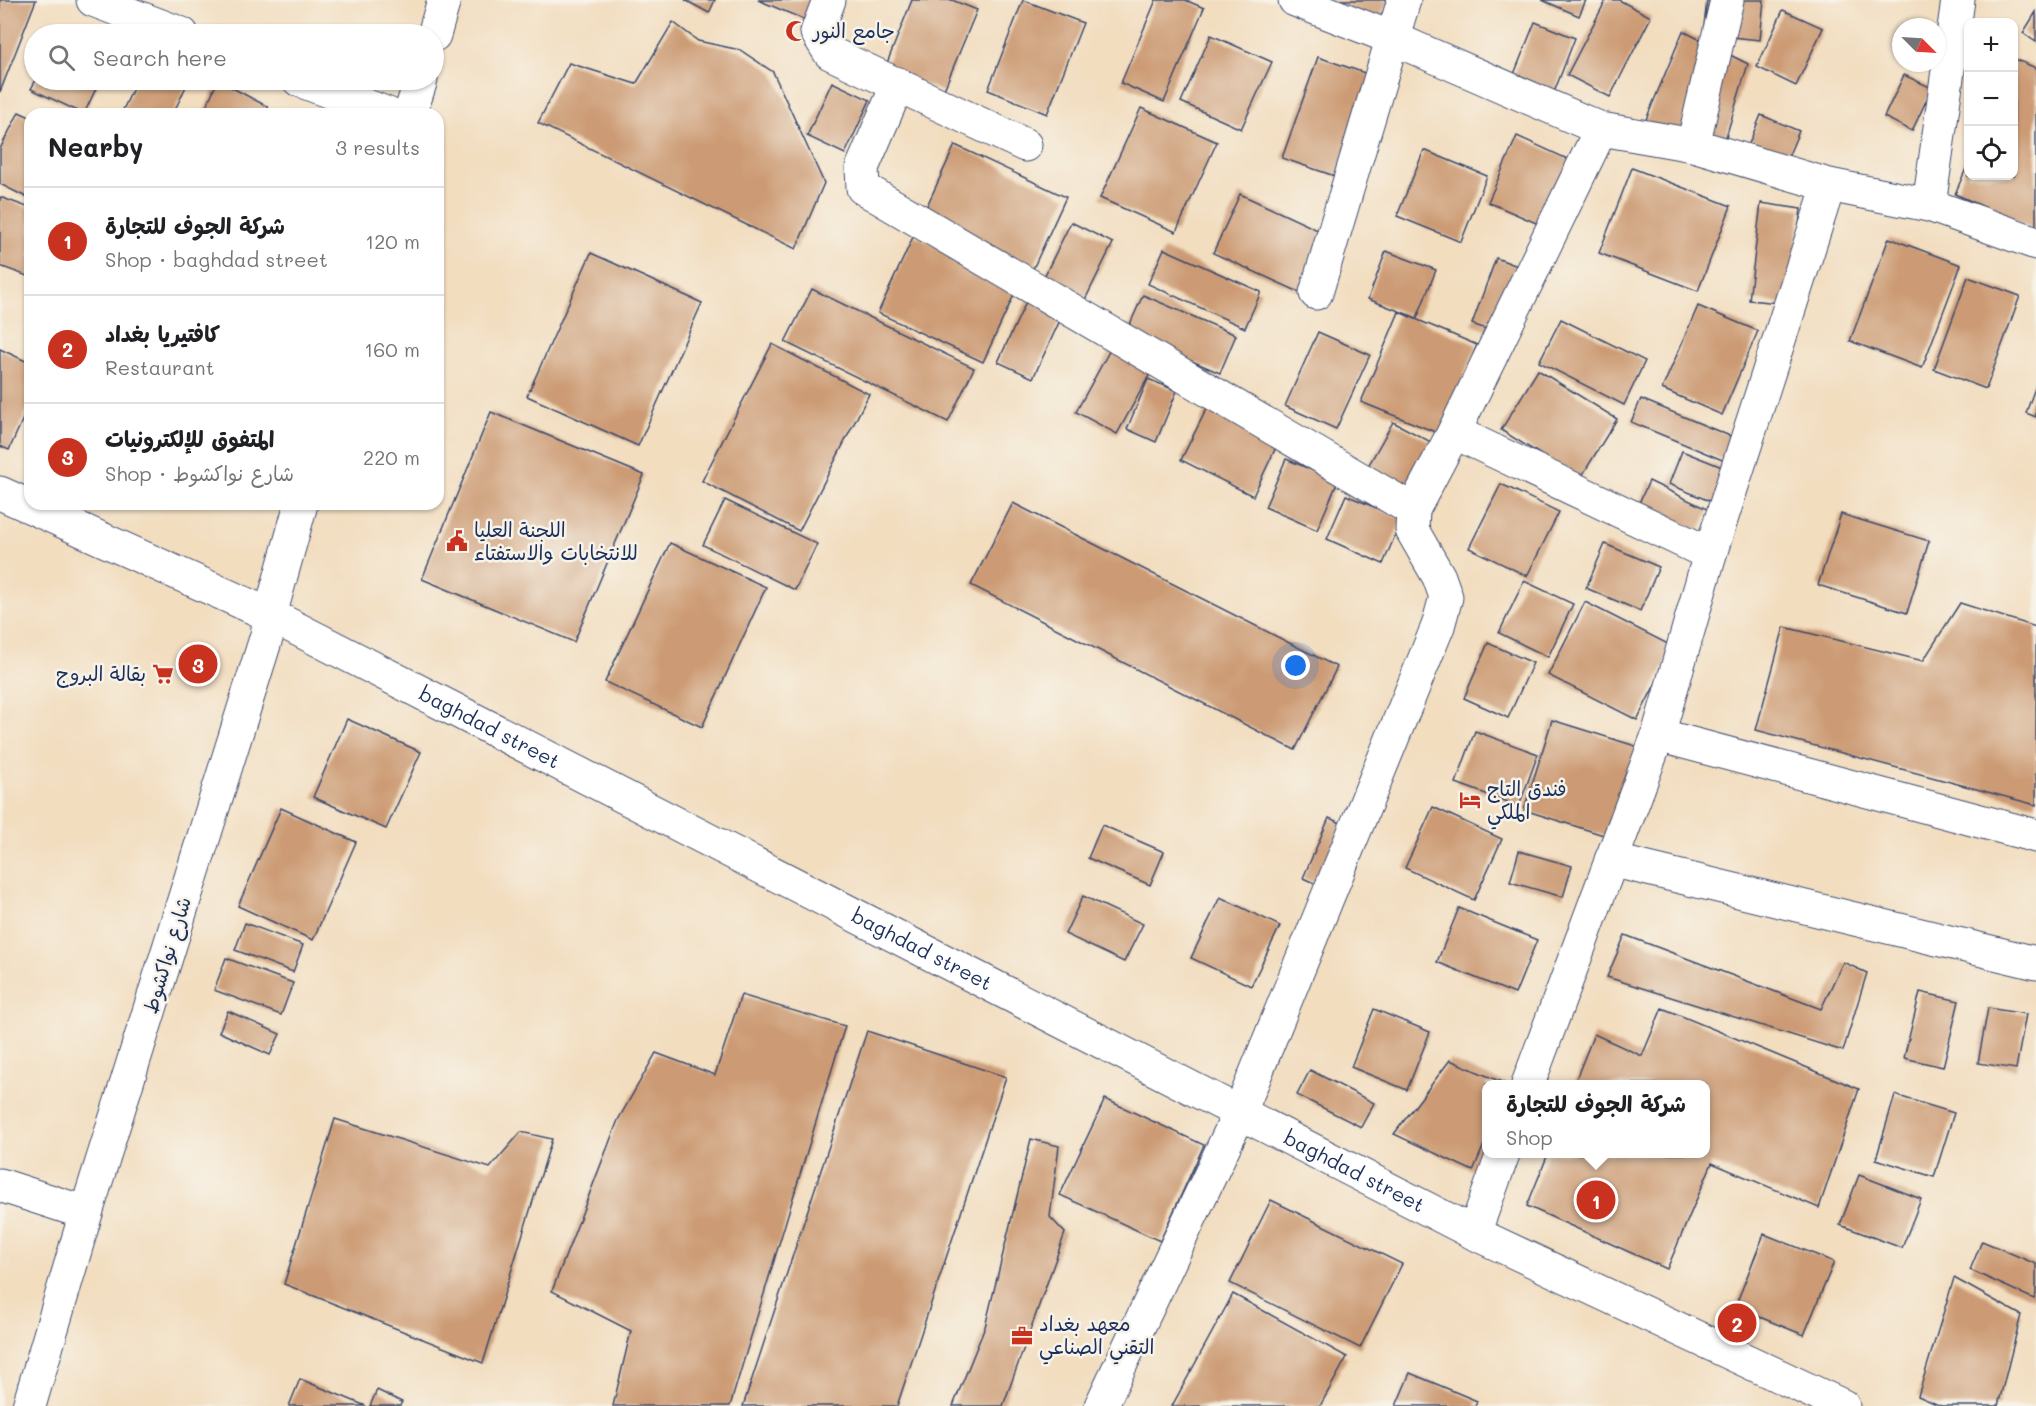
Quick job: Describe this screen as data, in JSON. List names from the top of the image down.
{
  "streets": {
    "street": ["baghdad street", "شارع نواكشوط"]
  },
  "crossings": [
    ["baghdad street", "شارع نواكشوط"]
  ],
  "places": {
    "mosque": ["جامع النور"],
    "public building": ["اللجنة العليا للانتخابات والاستفتاء"],
    "supermarket": ["بقالة البروج"],
    "hotel": ["فندق التاج الملكي"],
    "office": ["معهد بغداد التقني الصناعي"]
  },
  "north": "bottom right",
  "page": {
    "map_buttons": ["+", "−"],
    "search": "Search here",
    "heading": ["Nearby", "3 results"],
    "list": [
      {
        "mark": "1",
        "name": "شركة الجوف للتجارة",
        "note": "Shop · baghdad street",
        "value": "120 m"
      },
      {
        "mark": "2",
        "name": "كافتيريا بغداد",
        "note": "Restaurant",
        "value": "160 m"
      },
      {
        "mark": "3",
        "name": "المتفوق للإلكترونيات",
        "note": "Shop · شارع نواكشوط",
        "value": "220 m"
      }
    ],
    "pins": ["3", "1", "2"],
    "popup": ["شركة الجوف للتجارة", "Shop"]
  }
}
